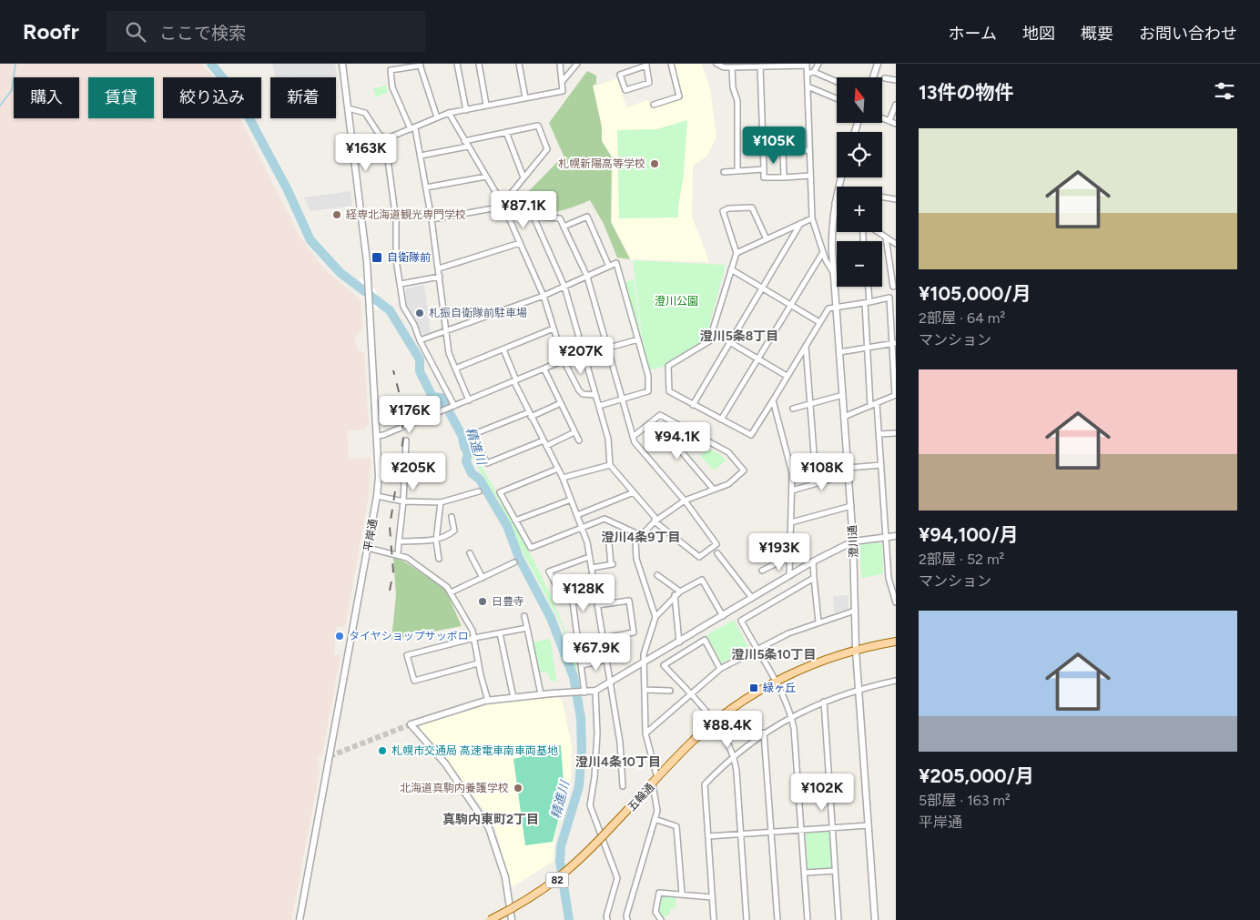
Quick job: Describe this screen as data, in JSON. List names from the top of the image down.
{
  "streets": {
    "main road": ["五輪通", "82"],
    "street": ["平岸通", "澄川通"]
  },
  "crossings": [
    ["澄川通", "五輪通"]
  ],
  "districts": [
    "澄川5条8丁目",
    "澄川4条9丁目",
    "澄川5条10丁目",
    "澄川4条10丁目",
    "真駒内東町2丁目"
  ],
  "water": ["精進川"],
  "parks": ["澄川公園"],
  "places": {
    "other": [
      "札幌新陽高等学校",
      "経専北海道観光専門学校",
      "札振自衛隊前駐車場",
      "日豊寺",
      "タイヤショップサッポロ",
      "札幌市交通局 高速電車南車両基地",
      "北海道真駒内養護学校"
    ],
    "transit": ["自衛隊前", "緑ヶ丘"]
  },
  "north": "top",
  "page": {
    "header": "Roofr",
    "search": "ここで検索",
    "nav": [
      "ホーム",
      "地図",
      "概要",
      "お問い合わせ"
    ],
    "heading": "13件の物件",
    "map_buttons": ["+", "−"],
    "chip": [
      "購入",
      "賃貸",
      "絞り込み",
      "新着"
    ],
    "list": [
      {
        "name": "¥105,000/月",
        "note": "2部屋 · 64 m² · マンション"
      },
      {
        "name": "¥94,100/月",
        "note": "2部屋 · 52 m² · マンション"
      },
      {
        "name": "¥205,000/月",
        "note": "5部屋 · 163 m² · 平岸通"
      }
    ],
    "price": [
      "¥105K",
      "¥163K",
      "¥87.1K",
      "¥207K",
      "¥176K",
      "¥94.1K",
      "¥205K",
      "¥108K",
      "¥193K",
      "¥128K",
      "¥67.9K",
      "¥88.4K",
      "¥102K"
    ]
  }
}
